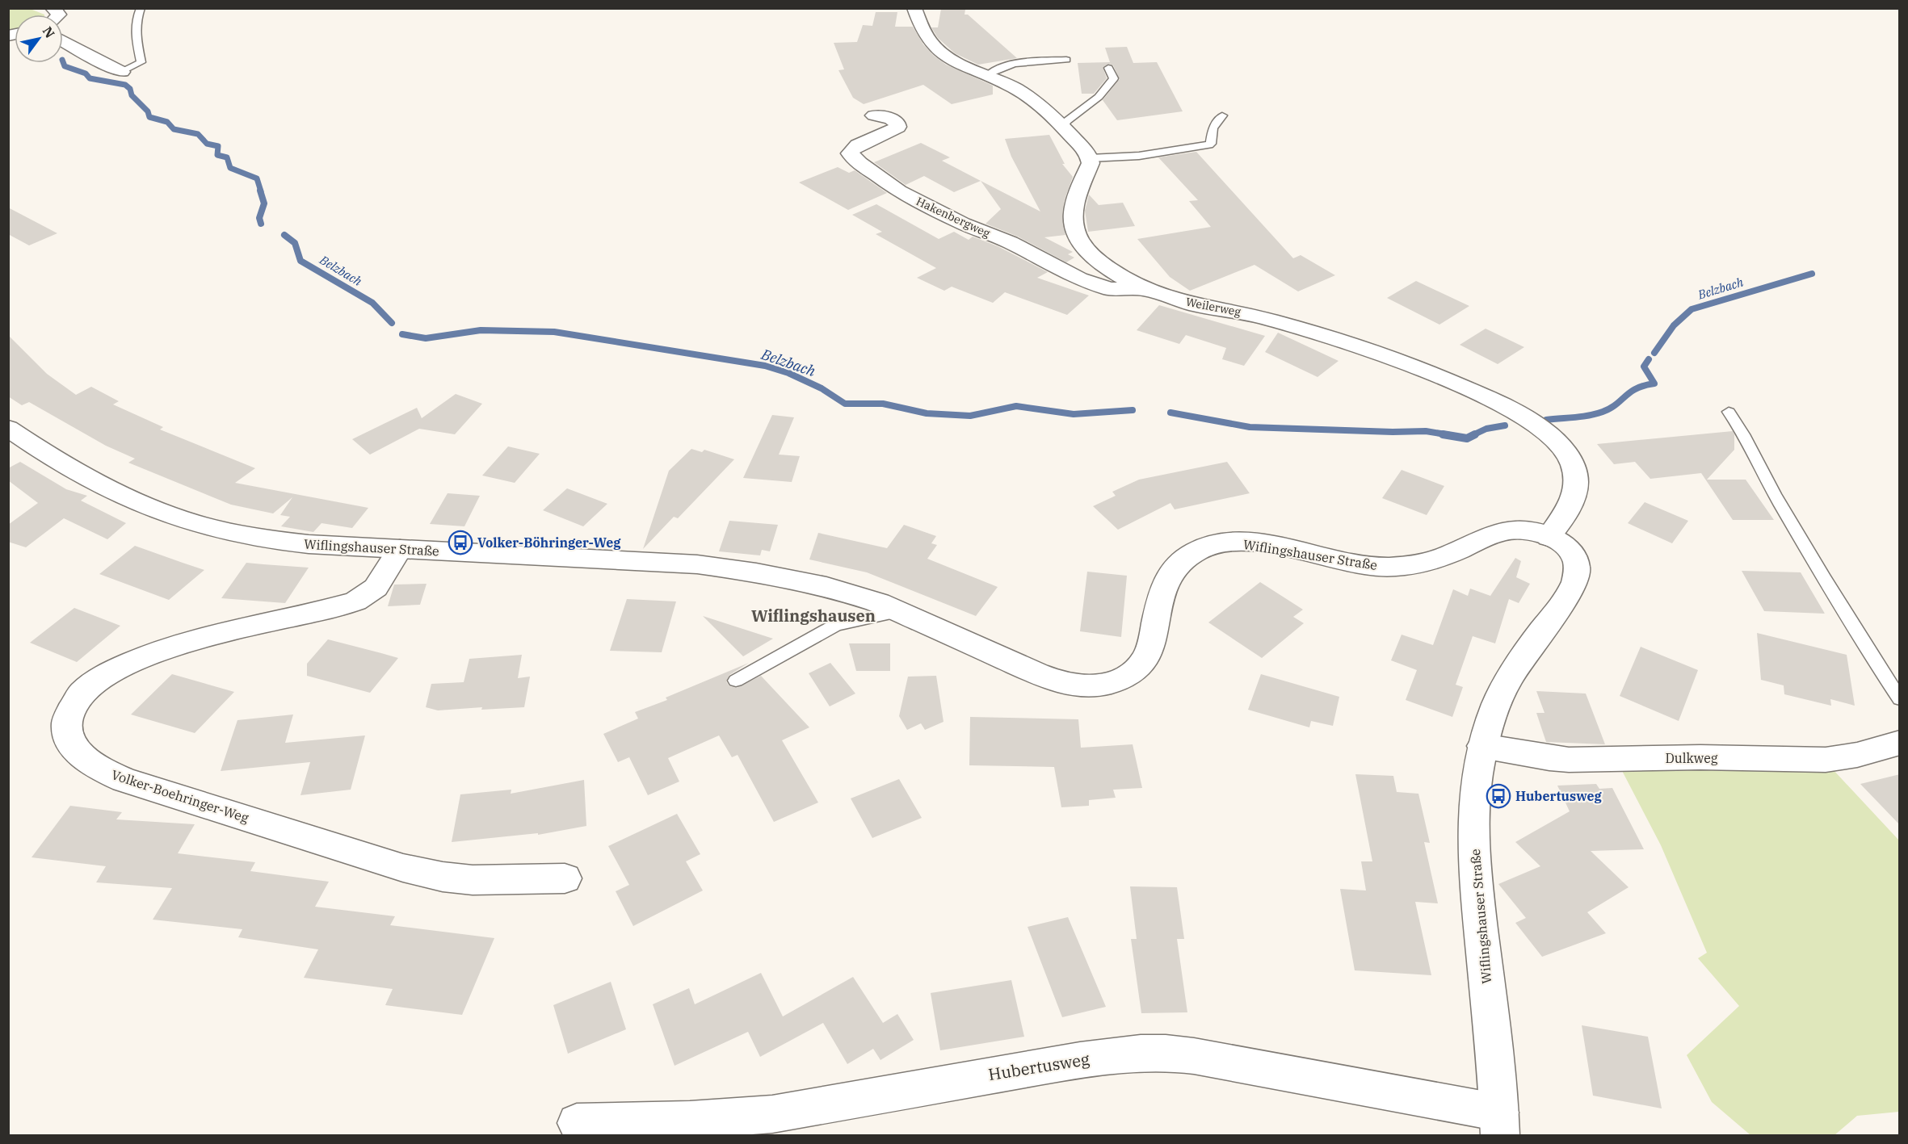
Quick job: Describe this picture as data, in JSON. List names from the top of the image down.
{
  "streets": {
    "street": [
      "Hakenbergweg",
      "Weilerweg",
      "Wiflingshauser Straße",
      "Dulkweg",
      "Volker-Boehringer-Weg",
      "Hubertusweg"
    ]
  },
  "crossings": [
    ["Hakenbergweg", "Weilerweg"],
    ["Weilerweg", "Wiflingshauser Straße"],
    ["Wiflingshauser Straße", "Dulkweg"],
    ["Wiflingshauser Straße", "Volker-Boehringer-Weg"],
    ["Wiflingshauser Straße", "Hubertusweg"]
  ],
  "districts": ["Wiflingshausen"],
  "water": ["Belzbach"],
  "places": {
    "bus stop": ["Volker-Böhringer-Weg", "Hubertusweg"]
  },
  "north": "top right"
}
